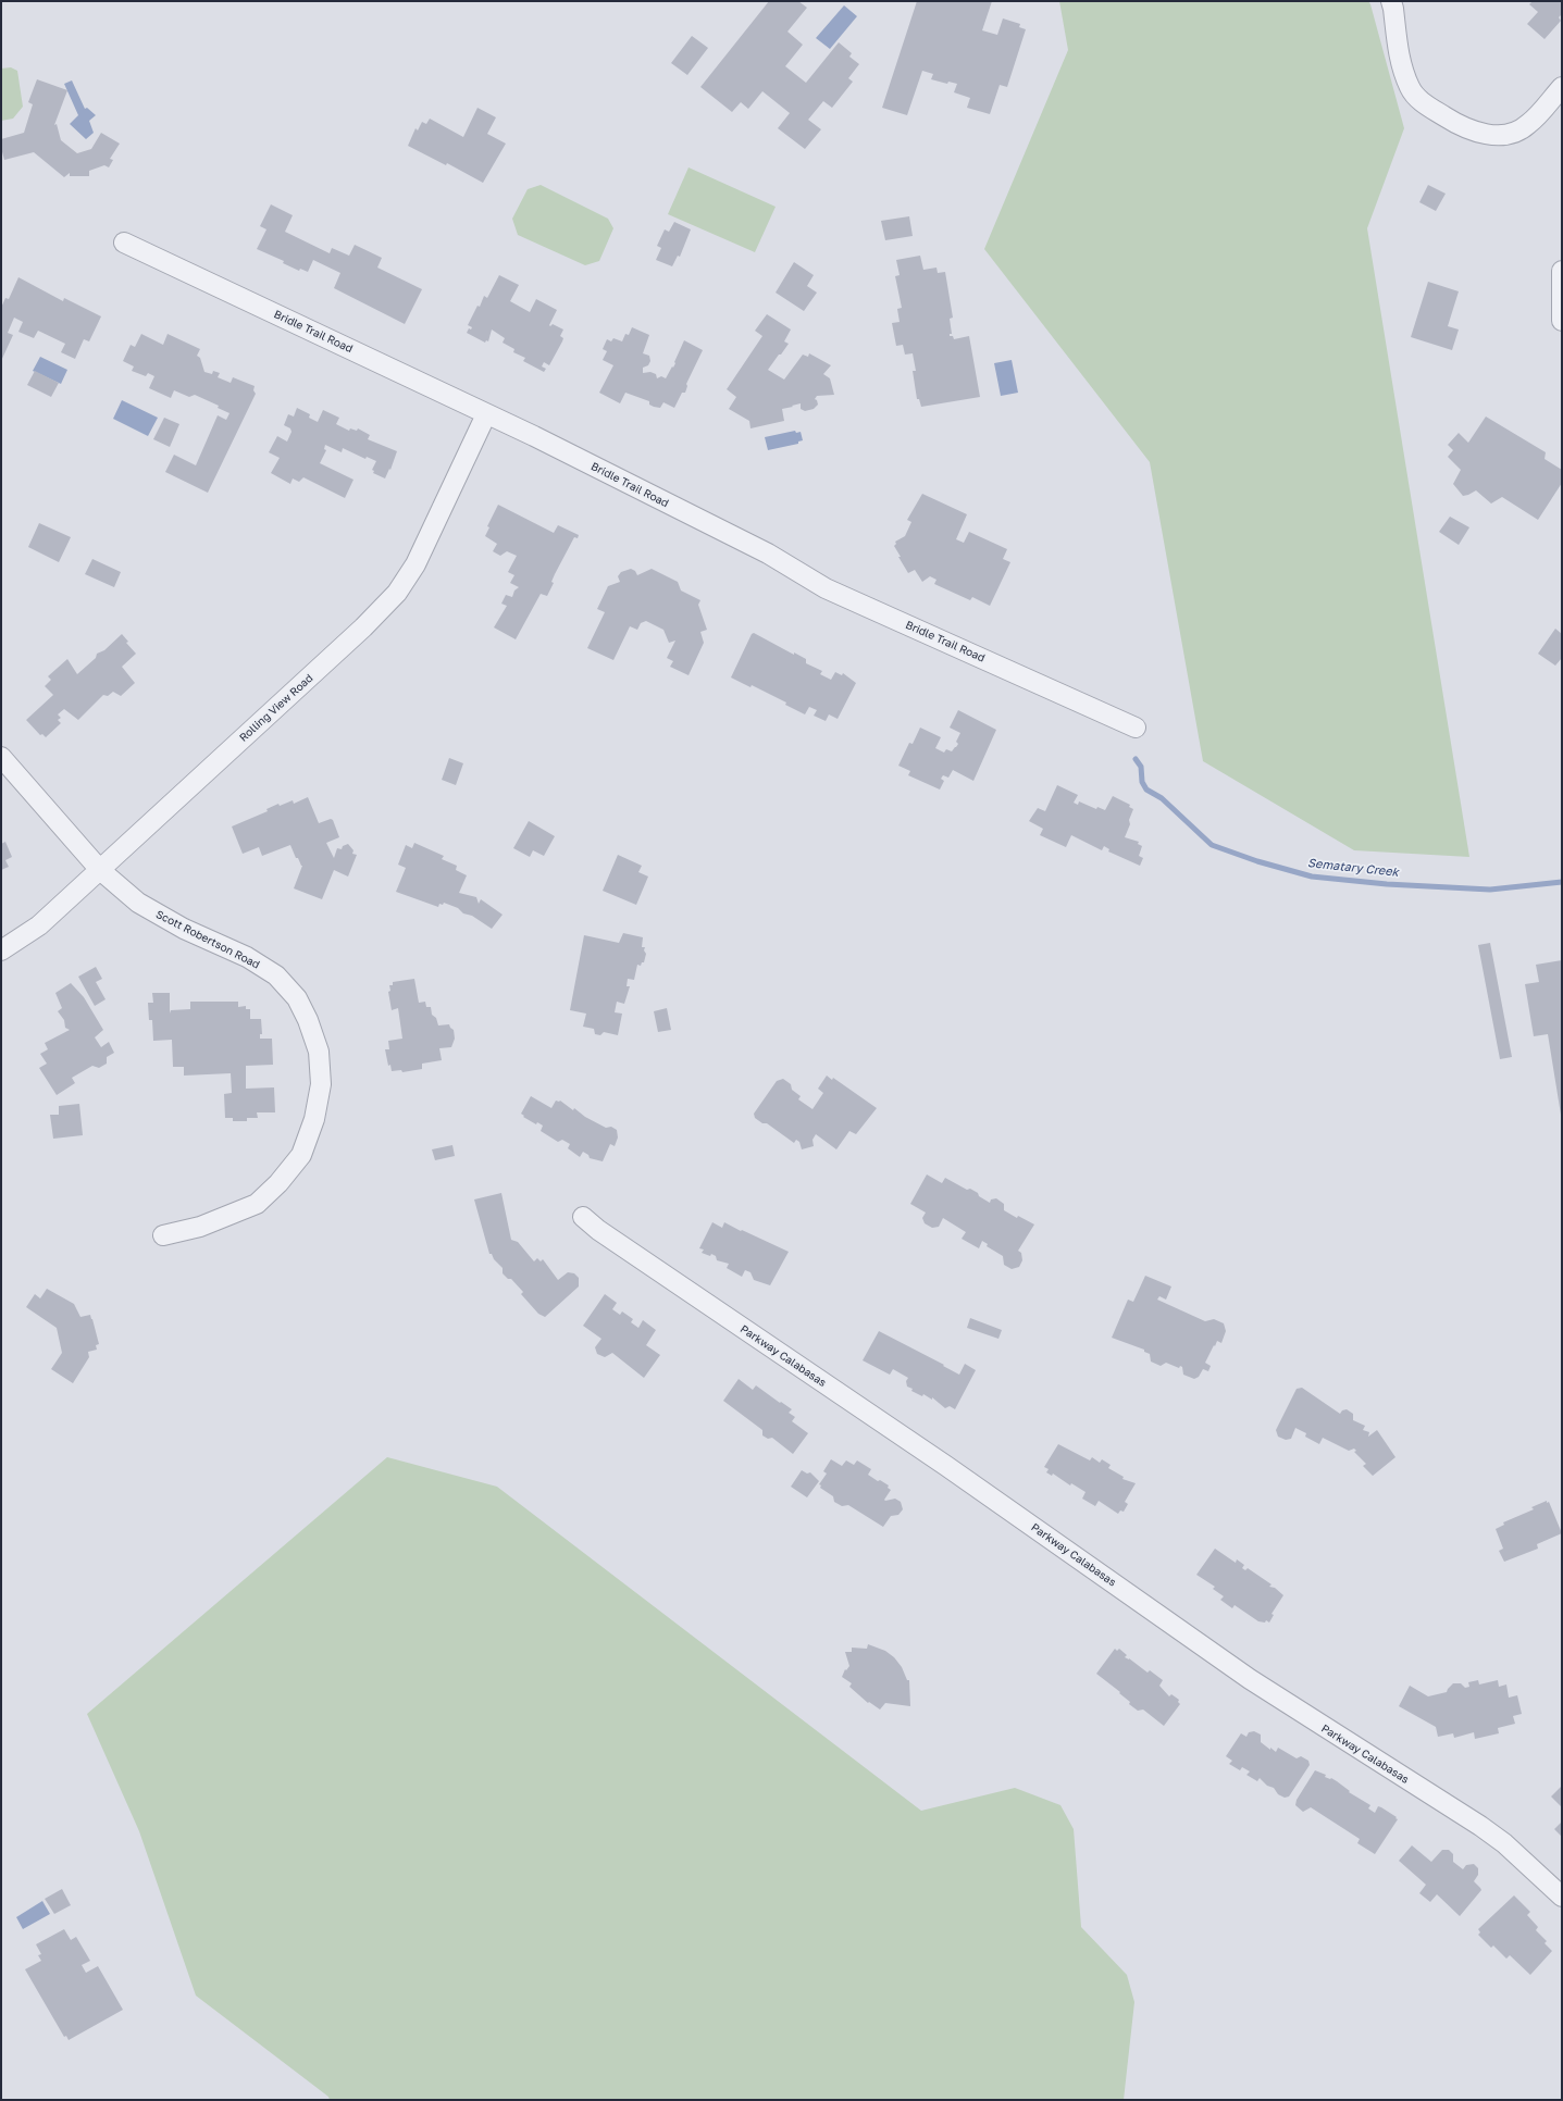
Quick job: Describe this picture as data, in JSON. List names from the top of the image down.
{
  "streets": {
    "street": [
      "Bridle Trail Road",
      "Rolling View Road",
      "Scott Robertson Road",
      "Parkway Calabasas"
    ]
  },
  "crossings": [
    ["Bridle Trail Road", "Rolling View Road"],
    ["Rolling View Road", "Scott Robertson Road"]
  ],
  "water": ["Sematary Creek"]
}
